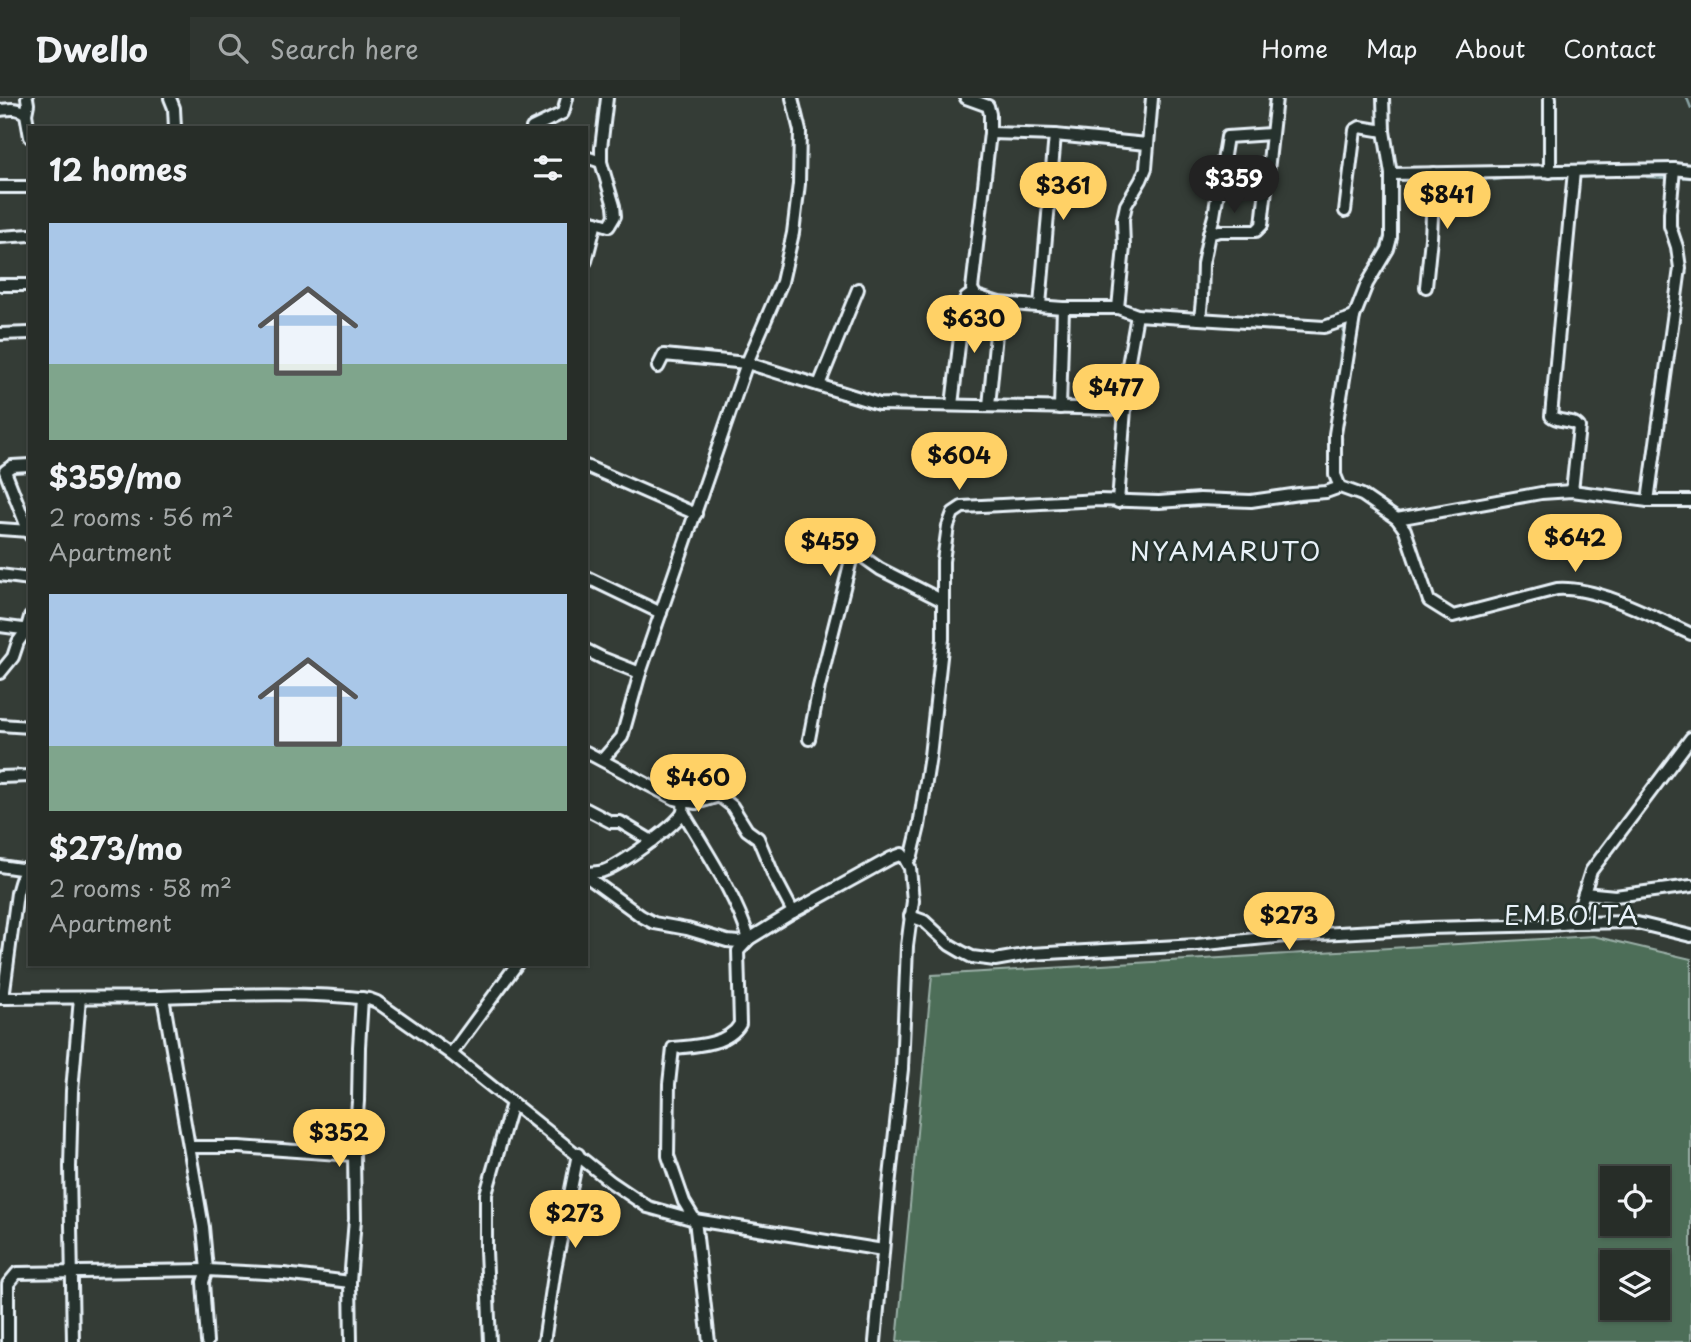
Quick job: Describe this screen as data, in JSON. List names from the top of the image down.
{
  "districts": ["NYAMARUTO", "EMBOITA"],
  "page": {
    "header": "Dwello",
    "search": "Search here",
    "nav": [
      "Home",
      "Map",
      "About",
      "Contact"
    ],
    "heading": "12 homes",
    "price": [
      "$359",
      "$361",
      "$841",
      "$630",
      "$477",
      "$604",
      "$642",
      "$459",
      "$460",
      "$273",
      "$352",
      "$273"
    ],
    "list": [
      {
        "name": "$359/mo",
        "note": "2 rooms · 56 m² · Apartment"
      },
      {
        "name": "$273/mo",
        "note": "2 rooms · 58 m² · Apartment"
      }
    ]
  }
}
